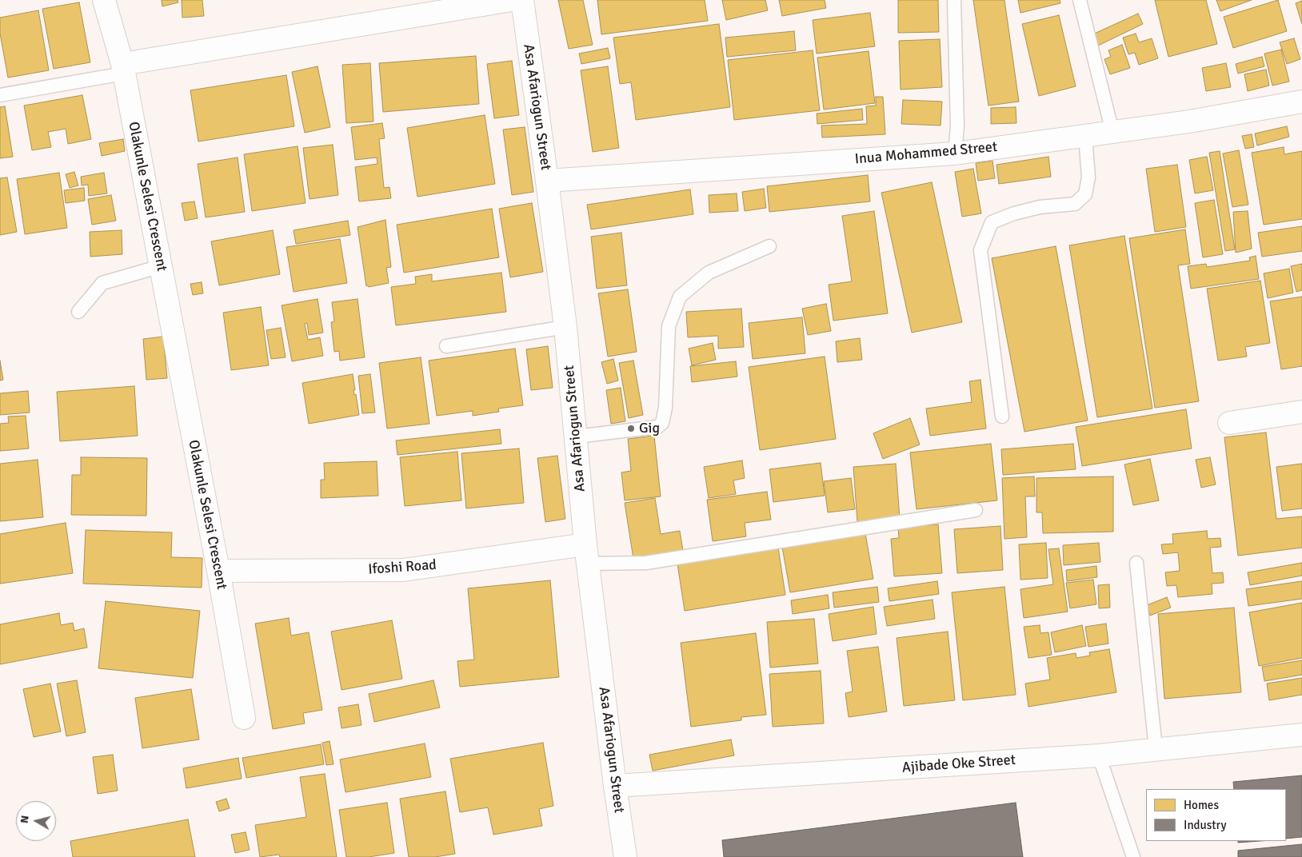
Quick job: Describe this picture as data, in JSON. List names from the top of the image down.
{
  "streets": {
    "street": [
      "Asa Afariogun Street",
      "Inua Mohammed Street",
      "Olakunle Selesi Crescent",
      "Ifoshi Road",
      "Ajibade Oke Street"
    ]
  },
  "crossings": [
    ["Asa Afariogun Street", "Inua Mohammed Street"],
    ["Asa Afariogun Street", "Ifoshi Road"],
    ["Asa Afariogun Street", "Ajibade Oke Street"],
    ["Olakunle Selesi Crescent", "Ifoshi Road"]
  ],
  "places": ["Gig"],
  "legend": ["Homes", "Industry"],
  "north": "left"
}
